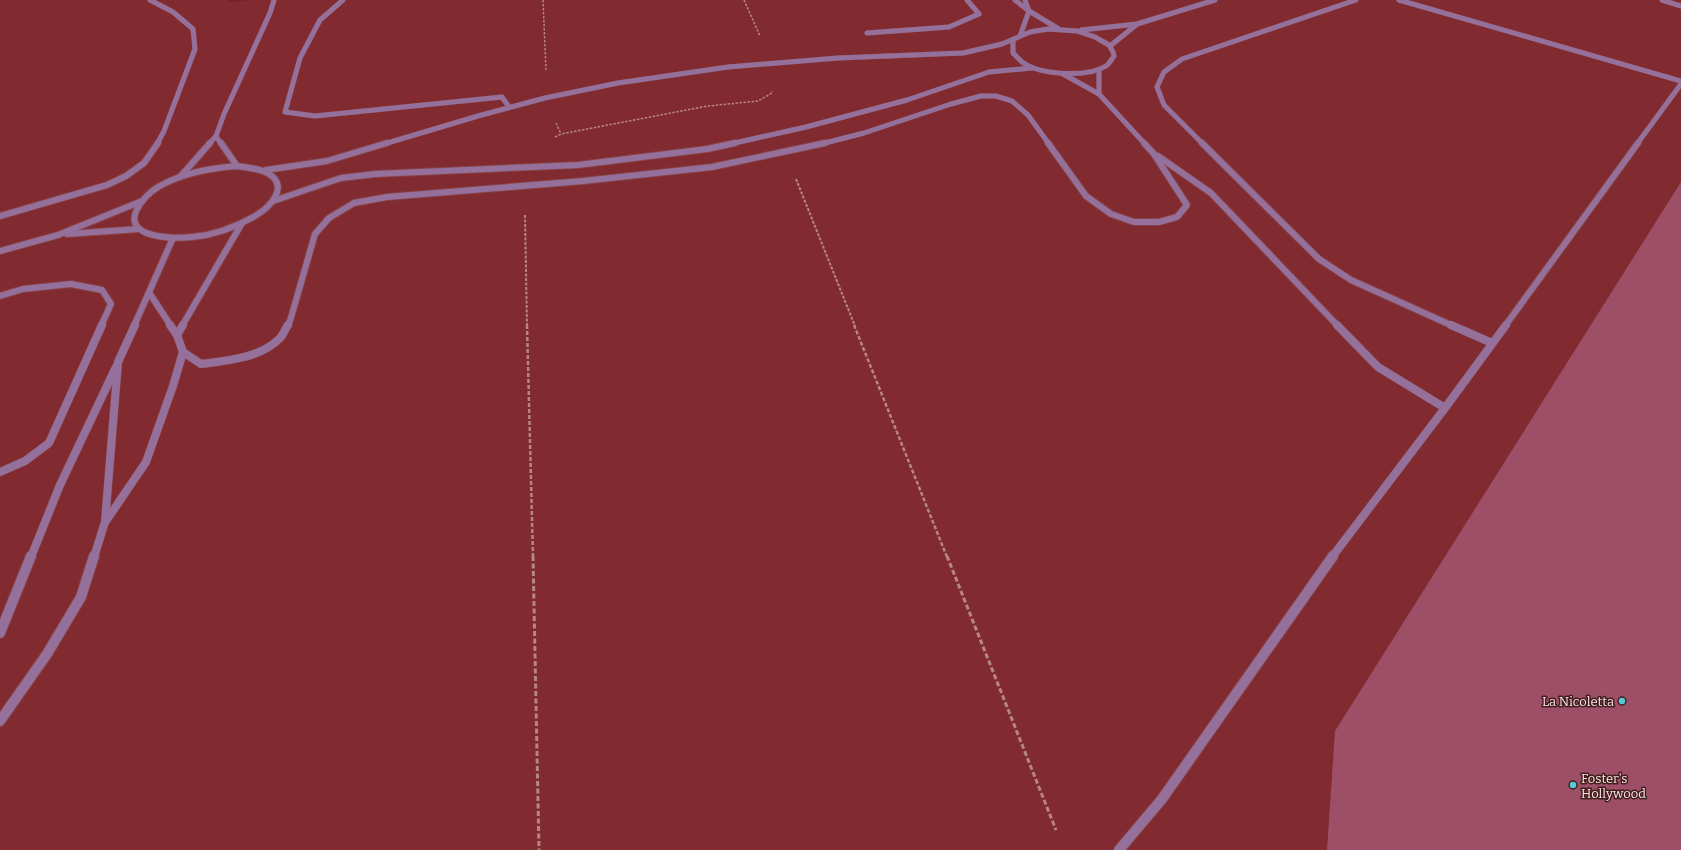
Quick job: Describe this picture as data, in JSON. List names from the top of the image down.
{
  "places": ["La Nicoletta", "Foster's Hollywood"]
}
